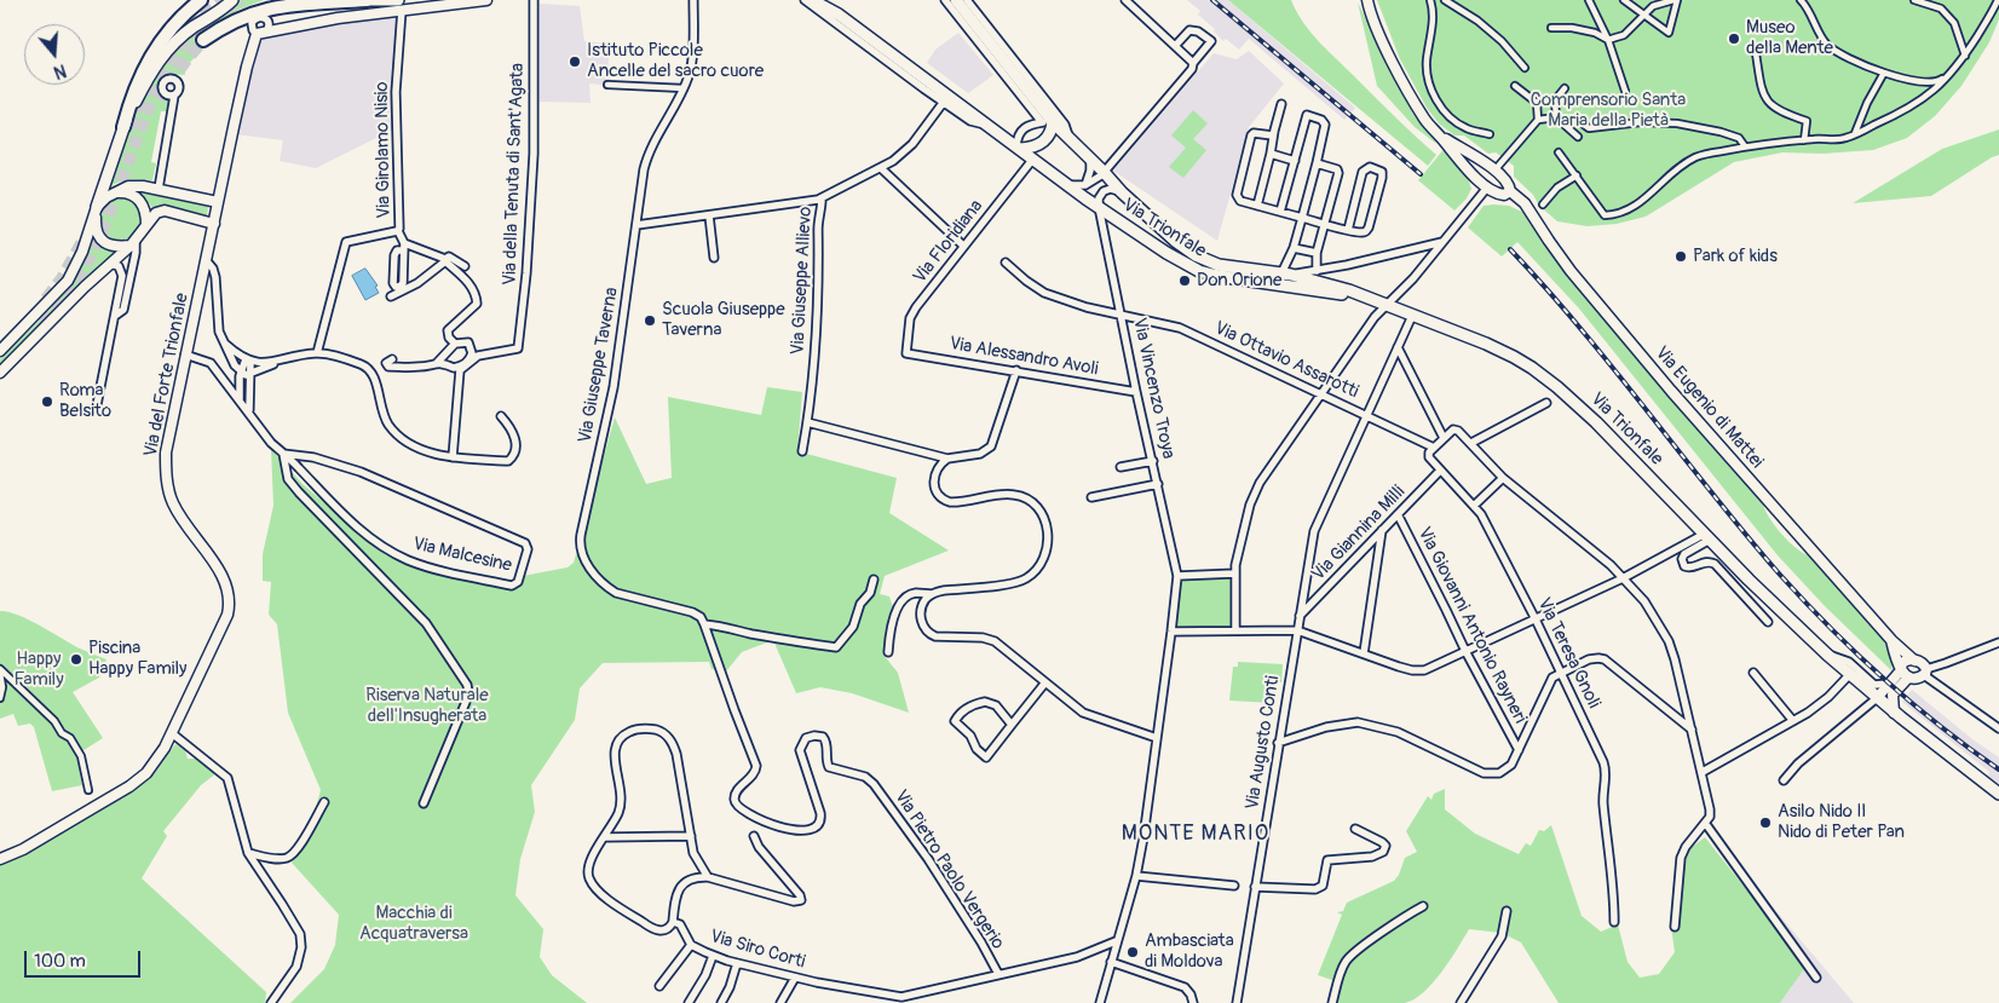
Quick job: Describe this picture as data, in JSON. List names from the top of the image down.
{
  "streets": {
    "main road": ["Via Trionfale"],
    "street": [
      "Via Girolamo Nisio",
      "Via della Tenuta di Sant'Agata",
      "Via Floridiana",
      "Via Giuseppe Allievo",
      "Via Alessandro Avoli",
      "Via Ottavio Assarotti",
      "Via Giuseppe Taverna",
      "Via del Forte Trionfale",
      "Via Vincenzo Troya",
      "Via Eugenio di Mattei",
      "Via Giannina Milli",
      "Via Malcesine",
      "Via Giovanni Antonio Rayneri",
      "Via Teresa Gnoli",
      "Via Augusto Conti",
      "Via Pietro Paolo Vergerio",
      "Via Siro Corti"
    ]
  },
  "crossings": [
    ["Via Girolamo Nisio", "Via del Forte Trionfale"],
    ["Via Trionfale", "Via Floridiana"],
    ["Via Trionfale", "Via Giuseppe Allievo"],
    ["Via Trionfale", "Via Vincenzo Troya"],
    ["Via Trionfale", "Via Augusto Conti"],
    ["Via Floridiana", "Via Alessandro Avoli"],
    ["Via Alessandro Avoli", "Via Vincenzo Troya"],
    ["Via Ottavio Assarotti", "Via Vincenzo Troya"],
    ["Via Ottavio Assarotti", "Via Augusto Conti"],
    ["Via Giuseppe Taverna", "Via Pietro Paolo Vergerio"],
    ["Via del Forte Trionfale", "Via Malcesine"],
    ["Via Giannina Milli", "Via Giovanni Antonio Rayneri"],
    ["Via Giannina Milli", "Via Teresa Gnoli"],
    ["Via Giannina Milli", "Via Augusto Conti"]
  ],
  "districts": ["MONTE MARIO"],
  "parks": [
    "Comprensorio Santa Maria della Pietà",
    "Happy Family",
    "Riserva Naturale dell'Insugherata",
    "Macchia di Acquatraversa"
  ],
  "places": [
    "Museo della Mente",
    "Istituto Piccole Ancelle del sacro cuore",
    "Park of kids",
    "Don Orione",
    "Scuola Giuseppe Taverna",
    "Roma Belsito",
    "Piscina Happy Family",
    "Asilo Nido Il Nido di Peter Pan",
    "Ambasciata di Moldova"
  ],
  "scale_bar": "100 m",
  "north": "bottom"
}
